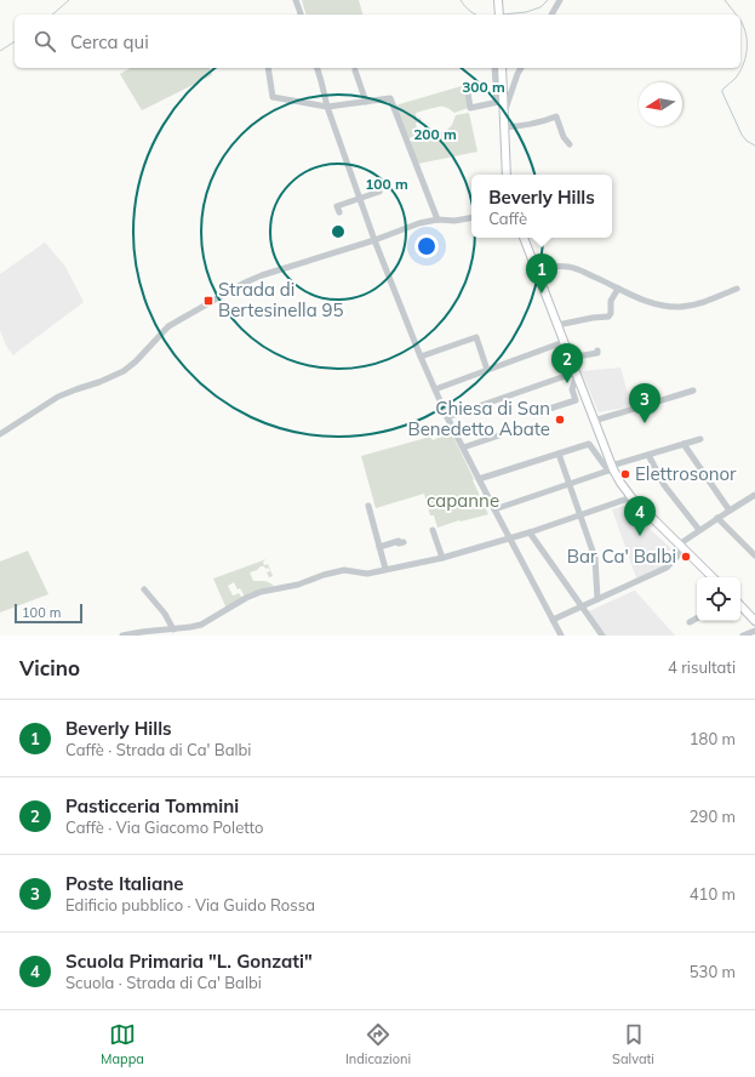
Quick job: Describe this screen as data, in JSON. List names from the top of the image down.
{
  "parks": ["capanne"],
  "places": {
    "transit": ["Strada di Bertesinella 95"],
    "other": ["Chiesa di San Benedetto Abate", "Elettrosonor", "Bar Ca' Balbi"]
  },
  "scale_bar": "100 m",
  "north": "left",
  "page": {
    "search": "Cerca qui",
    "popup": ["Beverly Hills", "Caffè"],
    "pins": [
      "1",
      "2",
      "3",
      "4"
    ],
    "scale": "100 m",
    "heading": ["Vicino", "4 risultati"],
    "list": [
      {
        "mark": "1",
        "name": "Beverly Hills",
        "note": "Caffè · Strada di Ca' Balbi",
        "value": "180 m"
      },
      {
        "mark": "2",
        "name": "Pasticceria Tommini",
        "note": "Caffè · Via Giacomo Poletto",
        "value": "290 m"
      },
      {
        "mark": "3",
        "name": "Poste Italiane",
        "note": "Edificio pubblico · Via Guido Rossa",
        "value": "410 m"
      },
      {
        "mark": "4",
        "name": "Scuola Primaria \"L. Gonzati\"",
        "note": "Scuola · Strada di Ca' Balbi",
        "value": "530 m"
      }
    ],
    "nav": ["Mappa", "Indicazioni", "Salvati"]
  },
  "rings": ["300 m", "200 m", "100 m"]
}
